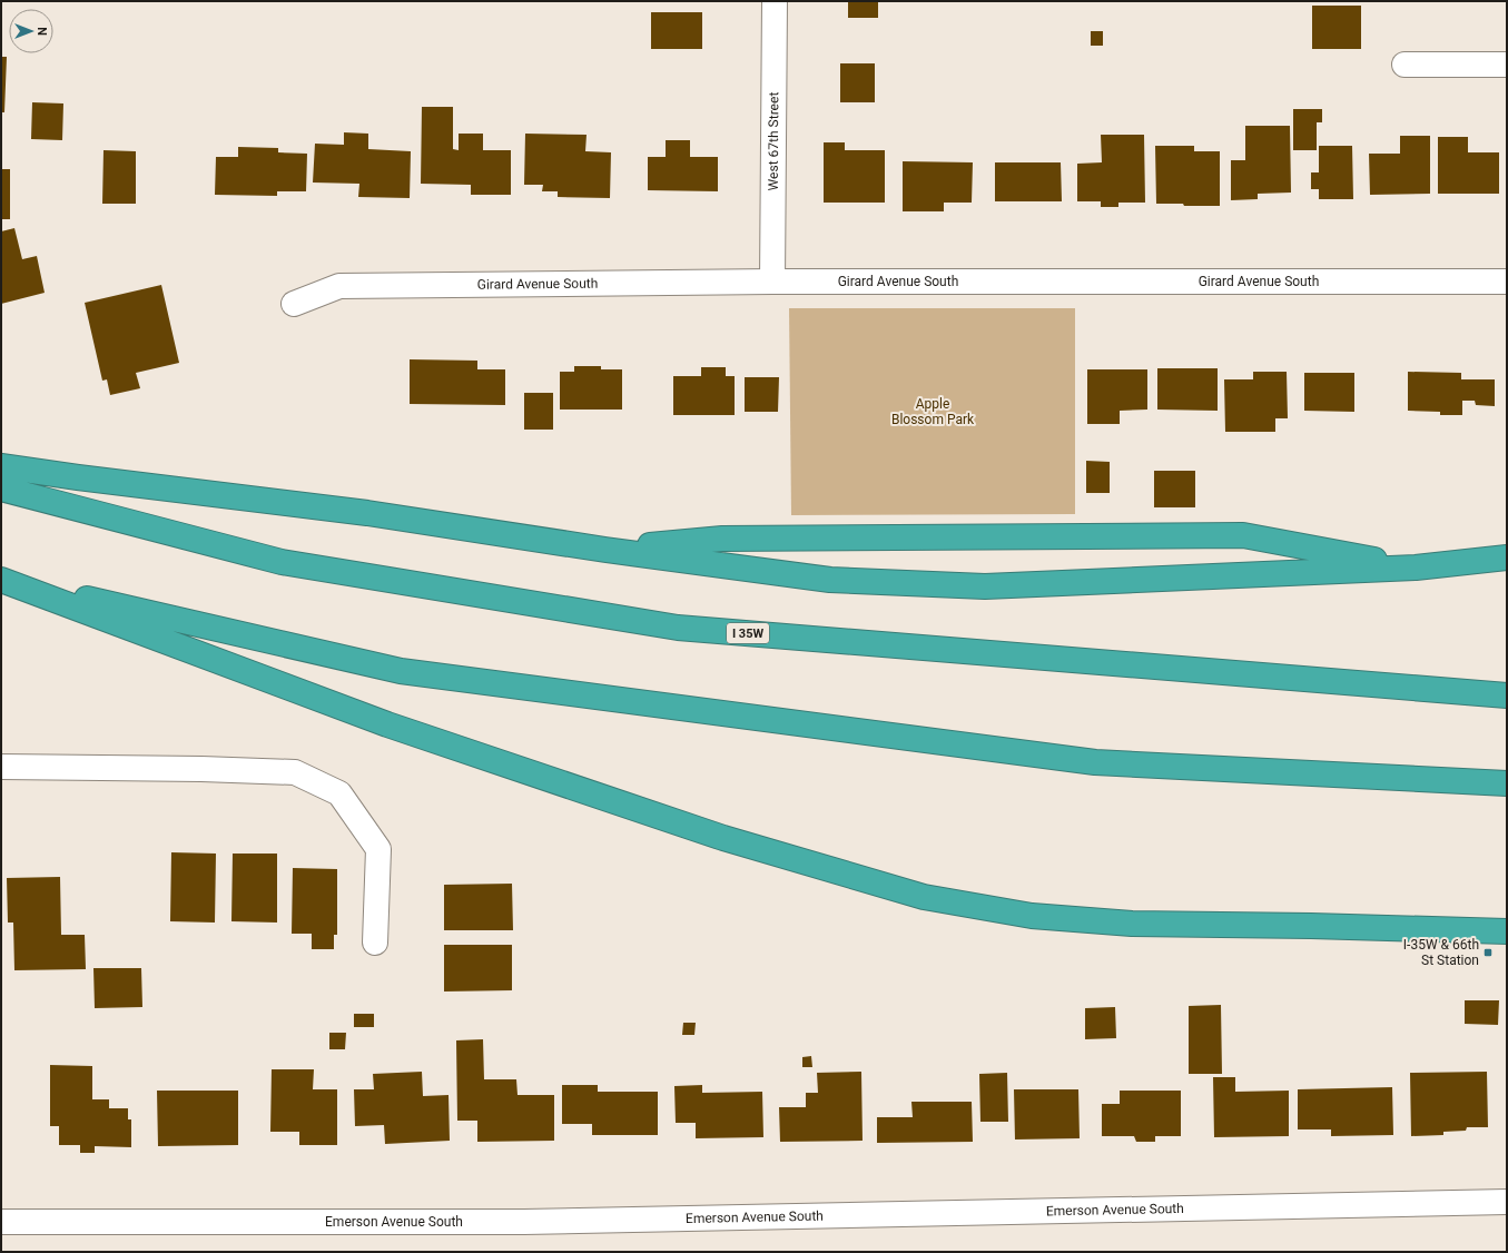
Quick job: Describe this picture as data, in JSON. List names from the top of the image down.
{
  "streets": {
    "highway": ["I 35W"],
    "street": ["West 67th Street", "Girard Avenue South", "Emerson Avenue South"]
  },
  "crossings": [
    ["West 67th Street", "Girard Avenue South"]
  ],
  "parks": ["Apple Blossom Park"],
  "places": {
    "transit": ["I-35W & 66th St Station"]
  },
  "north": "right"
}
